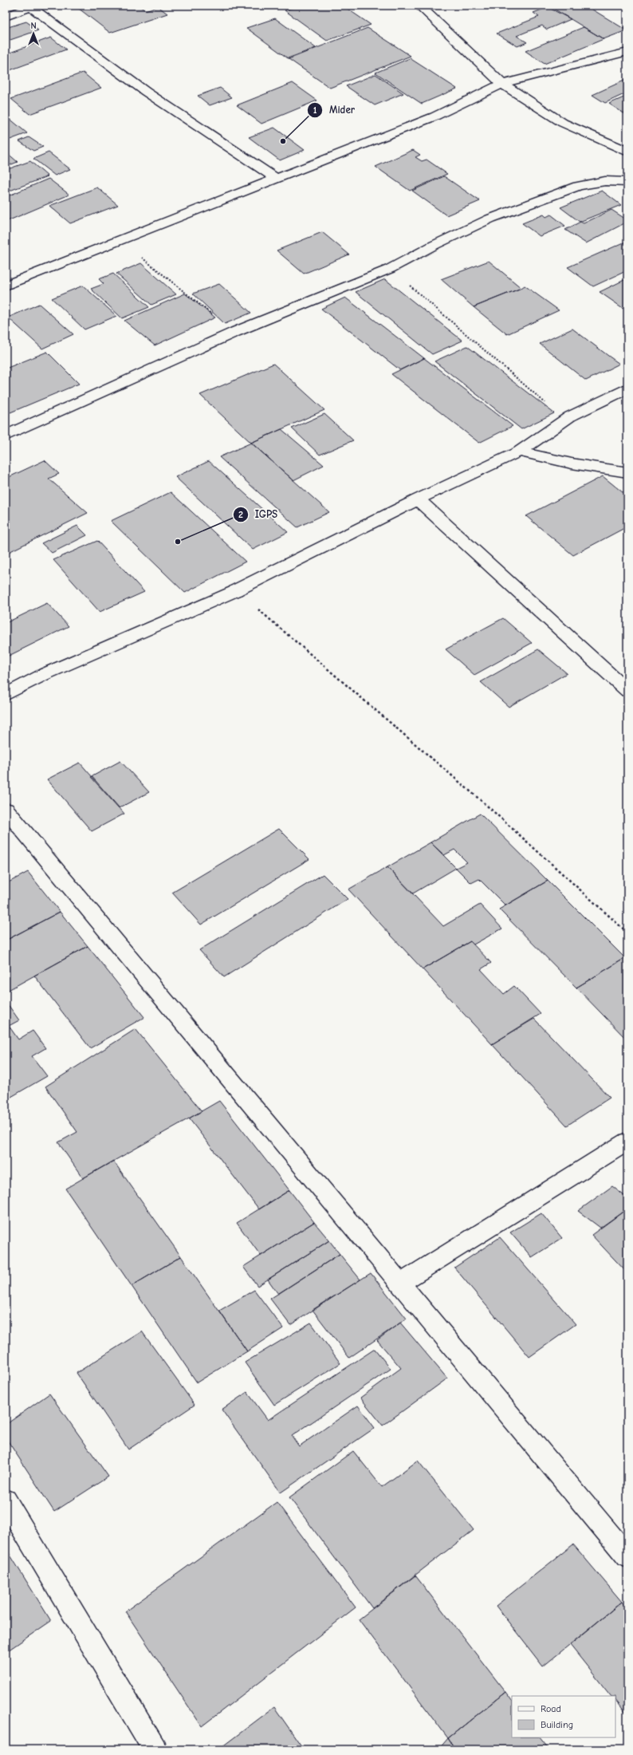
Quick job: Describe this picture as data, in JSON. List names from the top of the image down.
{
  "places": ["Mider", "IGPS"],
  "legend": ["Road", "Building"],
  "north": "top"
}
